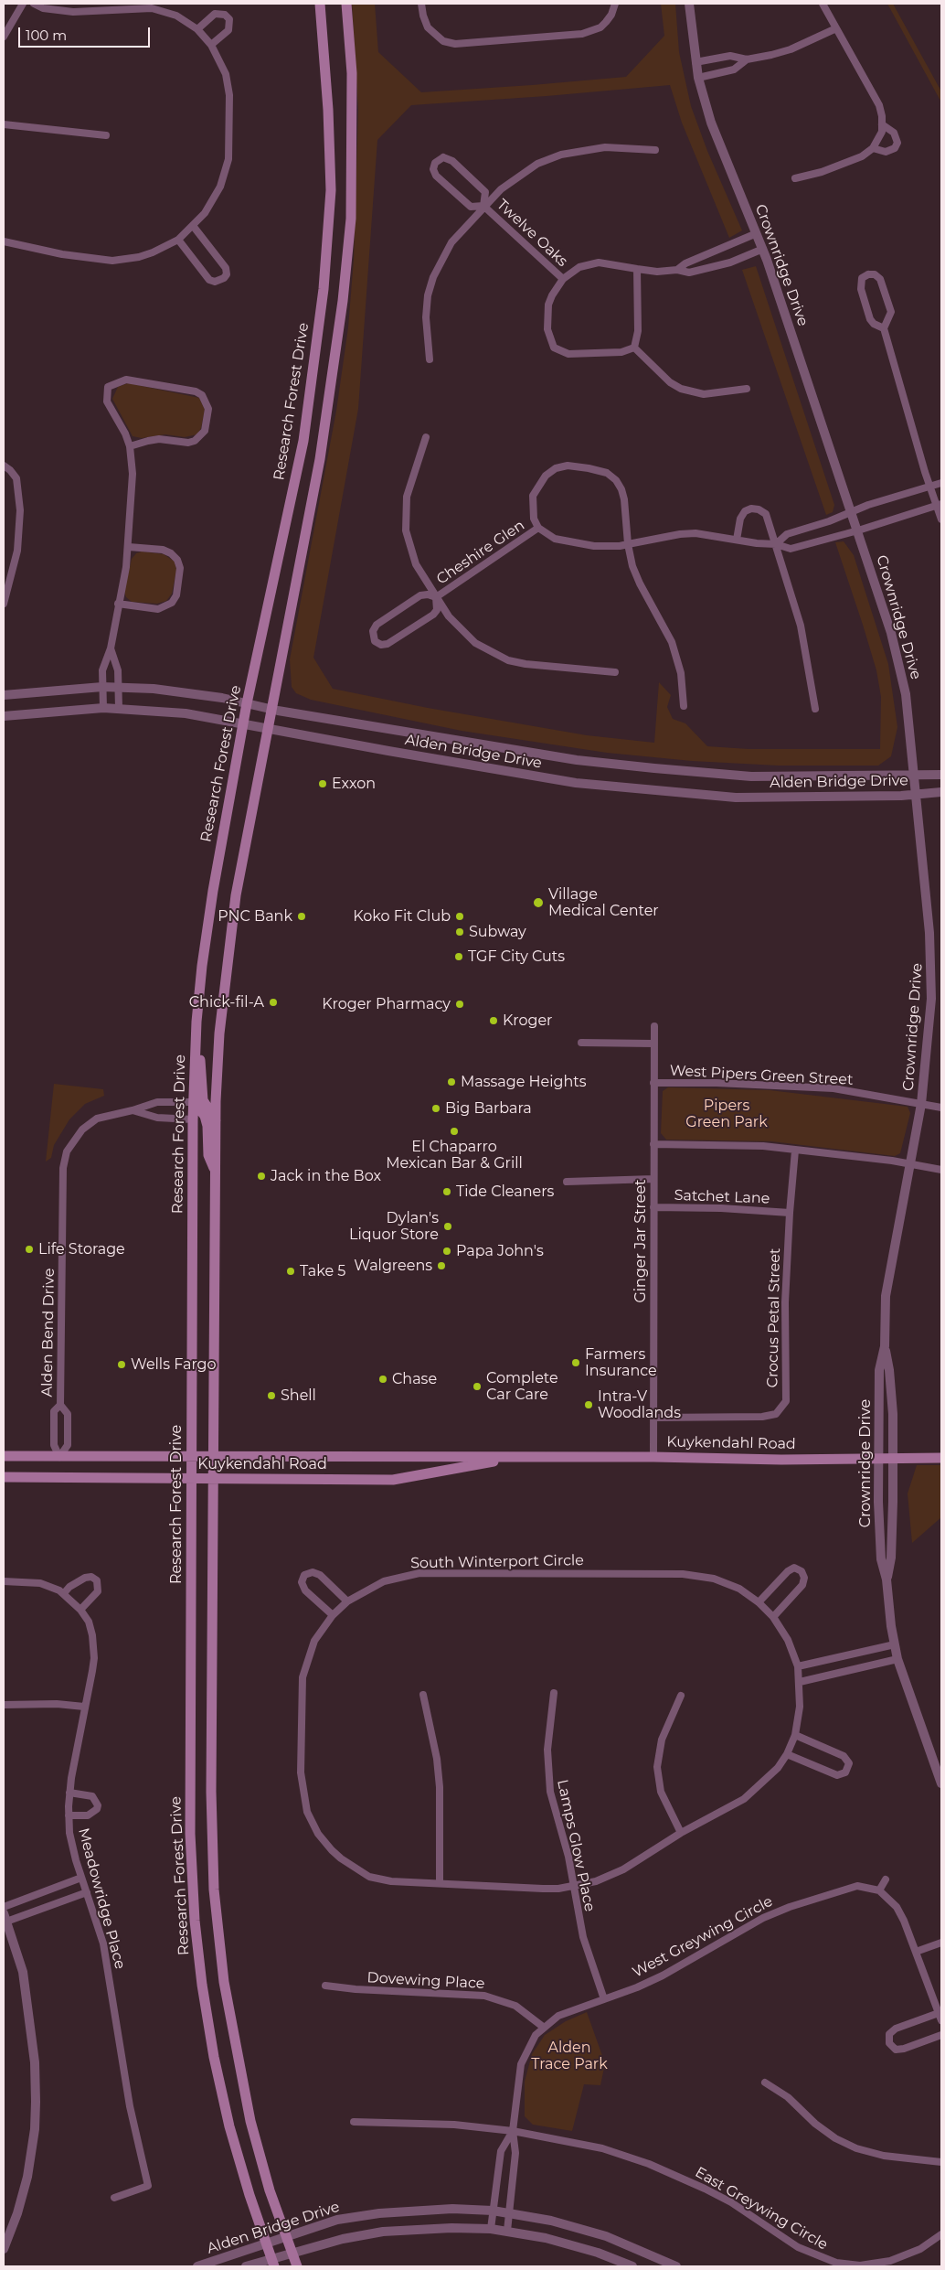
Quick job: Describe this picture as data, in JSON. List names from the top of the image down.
{
  "streets": {
    "main road": ["Research Forest Drive", "Kuykendahl Road"],
    "street": [
      "Twelve Oaks",
      "Crownridge Drive",
      "Cheshire Glen",
      "Alden Bridge Drive",
      "West Pipers Green Street",
      "Satchet Lane",
      "Ginger Jar Street",
      "Crocus Petal Street",
      "Alden Bend Drive",
      "South Winterport Circle",
      "Lamps Glow Place",
      "Meadowridge Place",
      "West Greywing Circle",
      "Dovewing Place",
      "East Greywing Circle"
    ]
  },
  "crossings": [
    ["Crownridge Drive", "Alden Bridge Drive"],
    ["Crownridge Drive", "West Pipers Green Street"],
    ["Crownridge Drive", "Kuykendahl Road"],
    ["Research Forest Drive", "Alden Bridge Drive"],
    ["Research Forest Drive", "Alden Bend Drive"],
    ["Research Forest Drive", "Kuykendahl Road"],
    ["West Pipers Green Street", "Ginger Jar Street"],
    ["Satchet Lane", "Ginger Jar Street"],
    ["Satchet Lane", "Crocus Petal Street"],
    ["Ginger Jar Street", "Crocus Petal Street"],
    ["Ginger Jar Street", "Kuykendahl Road"],
    ["Alden Bend Drive", "Kuykendahl Road"],
    ["South Winterport Circle", "Lamps Glow Place"],
    ["Lamps Glow Place", "West Greywing Circle"],
    ["West Greywing Circle", "Dovewing Place"],
    ["West Greywing Circle", "East Greywing Circle"]
  ],
  "parks": ["Pipers Green Park", "Alden Trace Park"],
  "places": [
    "Exxon",
    "Village Medical Center",
    "PNC Bank",
    "Koko Fit Club",
    "Subway",
    "TGF City Cuts",
    "Chick-fil-A",
    "Kroger Pharmacy",
    "Kroger",
    "Massage Heights",
    "Big Barbara",
    "El Chaparro Mexican Bar & Grill",
    "Jack in the Box",
    "Tide Cleaners",
    "Dylan's Liquor Store",
    "Life Storage",
    "Papa John's",
    "Walgreens",
    "Take 5",
    "Farmers Insurance",
    "Wells Fargo",
    "Chase",
    "Complete Car Care",
    "Shell",
    "Intra-V Woodlands"
  ],
  "scale_bar": "100 m"
}
